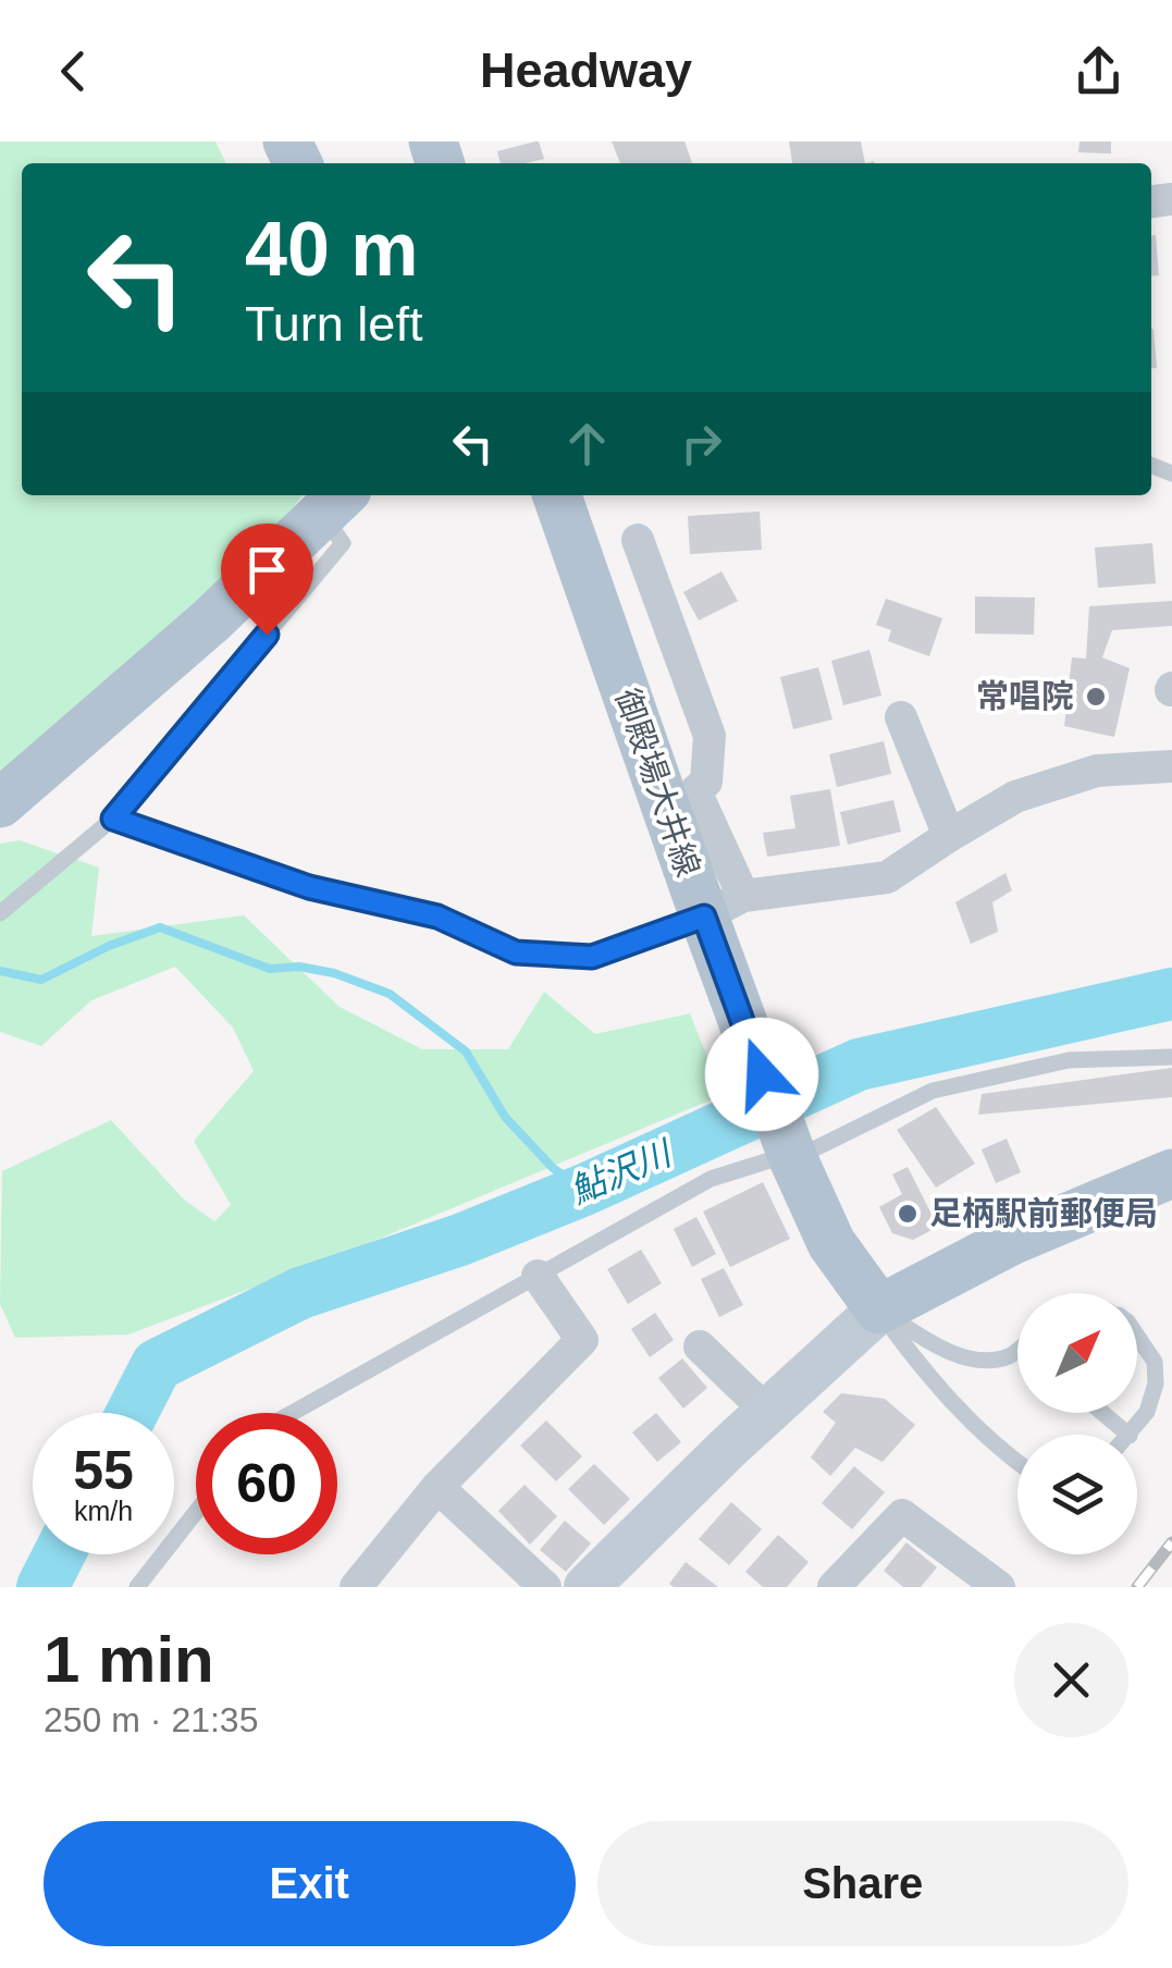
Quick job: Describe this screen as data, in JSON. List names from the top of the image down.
{
  "streets": {
    "main road": ["御殿場大井線"]
  },
  "water": ["鮎沢川"],
  "places": ["常唱院", "足柄駅前郵便局"],
  "north": "top right",
  "page": {
    "header": "Headway",
    "turn": ["40 m", "Turn left"],
    "speed": "55 km/h",
    "limit": "60",
    "heading": ["1 min", "250 m · 21:35"],
    "buttons": ["Exit", "Share"]
  }
}
